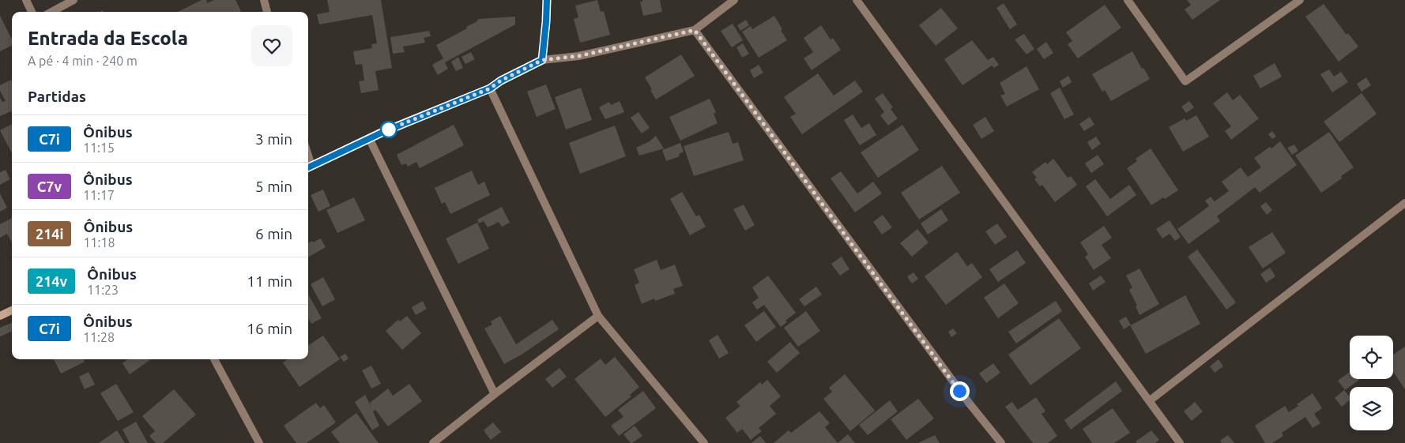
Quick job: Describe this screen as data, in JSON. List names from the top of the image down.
{
  "lines": ["bus line C7i"],
  "page": {
    "heading": [
      ["Entrada da Escola", "A pé · 4 min · 240 m"],
      "Partidas"
    ],
    "list": [
      {
        "mark": "C7i",
        "name": "Ônibus",
        "note": "11:15",
        "value": "3 min"
      },
      {
        "mark": "C7v",
        "name": "Ônibus",
        "note": "11:17",
        "value": "5 min"
      },
      {
        "mark": "214i",
        "name": "Ônibus",
        "note": "11:18",
        "value": "6 min"
      },
      {
        "mark": "214v",
        "name": "Ônibus",
        "note": "11:23",
        "value": "11 min"
      },
      {
        "mark": "C7i",
        "name": "Ônibus",
        "note": "11:28",
        "value": "16 min"
      }
    ]
  }
}
